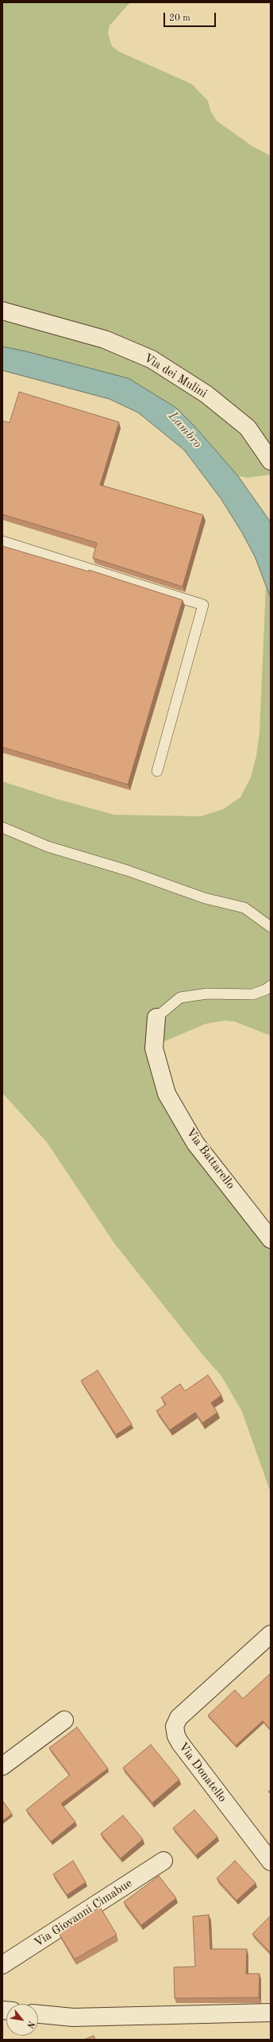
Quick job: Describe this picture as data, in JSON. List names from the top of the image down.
{
  "streets": {
    "street": [
      "Via dei Mulini",
      "Via Battarello",
      "Via Donatello",
      "Via Giovanni Cimabue"
    ]
  },
  "water": ["Lambro"],
  "scale_bar": "20 m",
  "north": "bottom right"
}
